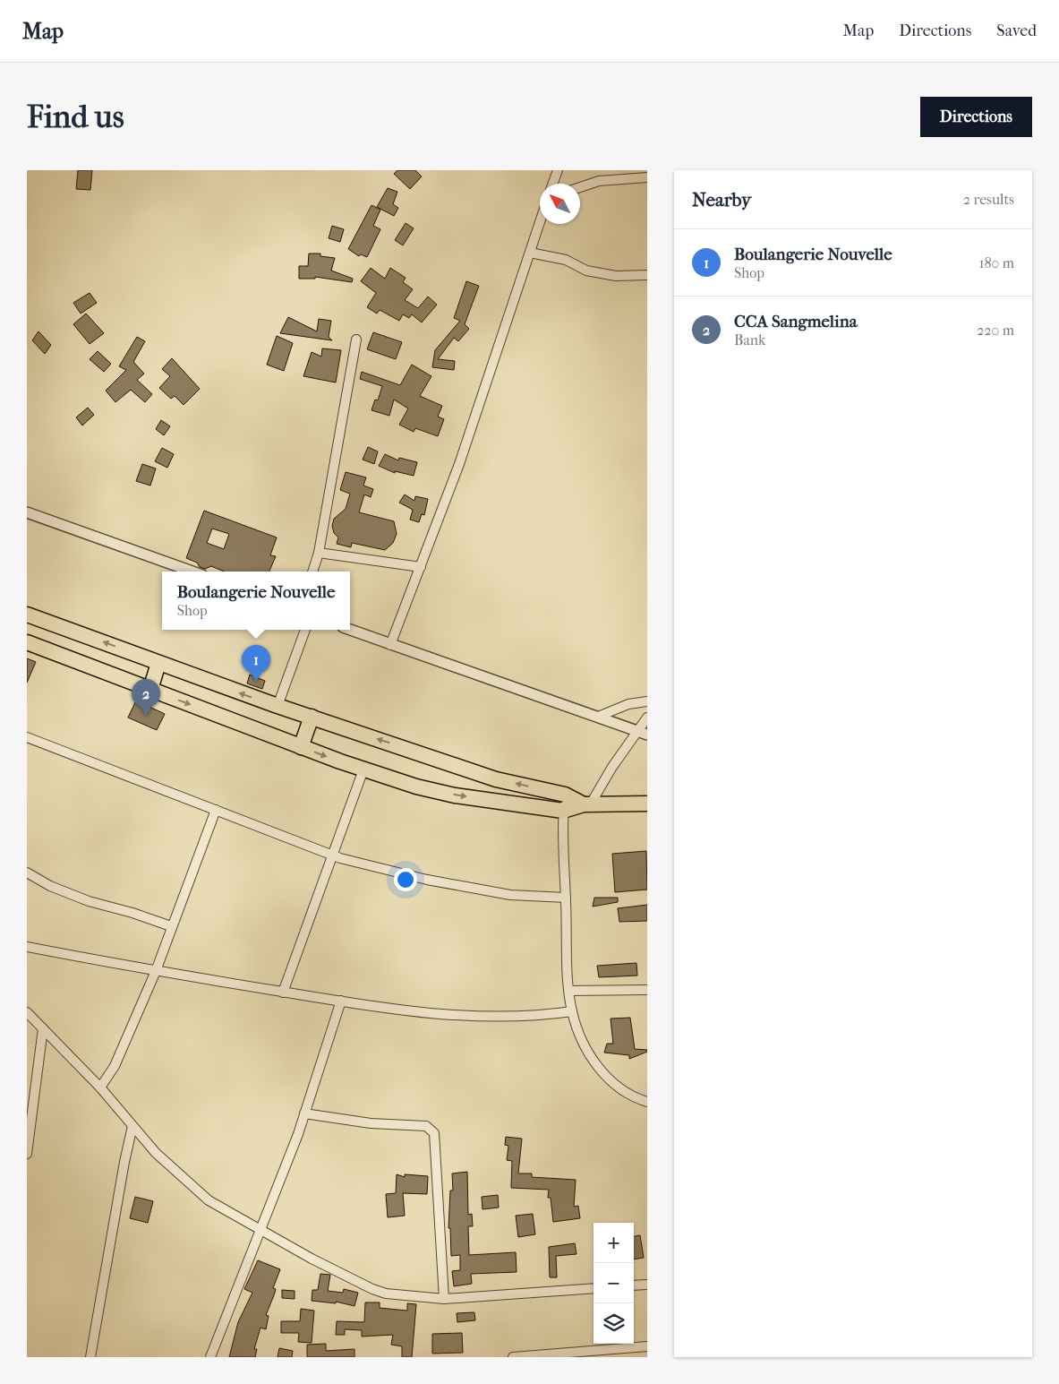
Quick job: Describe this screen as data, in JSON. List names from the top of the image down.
{
  "north": "top left",
  "page": {
    "header": "Map",
    "nav": ["Map", "Directions", "Saved"],
    "buttons": "Directions",
    "title": "Find us",
    "heading": ["Nearby", "2 results"],
    "list": [
      {
        "mark": "1",
        "name": "Boulangerie Nouvelle",
        "note": "Shop",
        "value": "180 m"
      },
      {
        "mark": "2",
        "name": "CCA Sangmelina",
        "note": "Bank",
        "value": "220 m"
      }
    ],
    "popup": ["Boulangerie Nouvelle", "Shop"],
    "pins": ["1", "2"],
    "map_buttons": ["+", "−"]
  }
}
